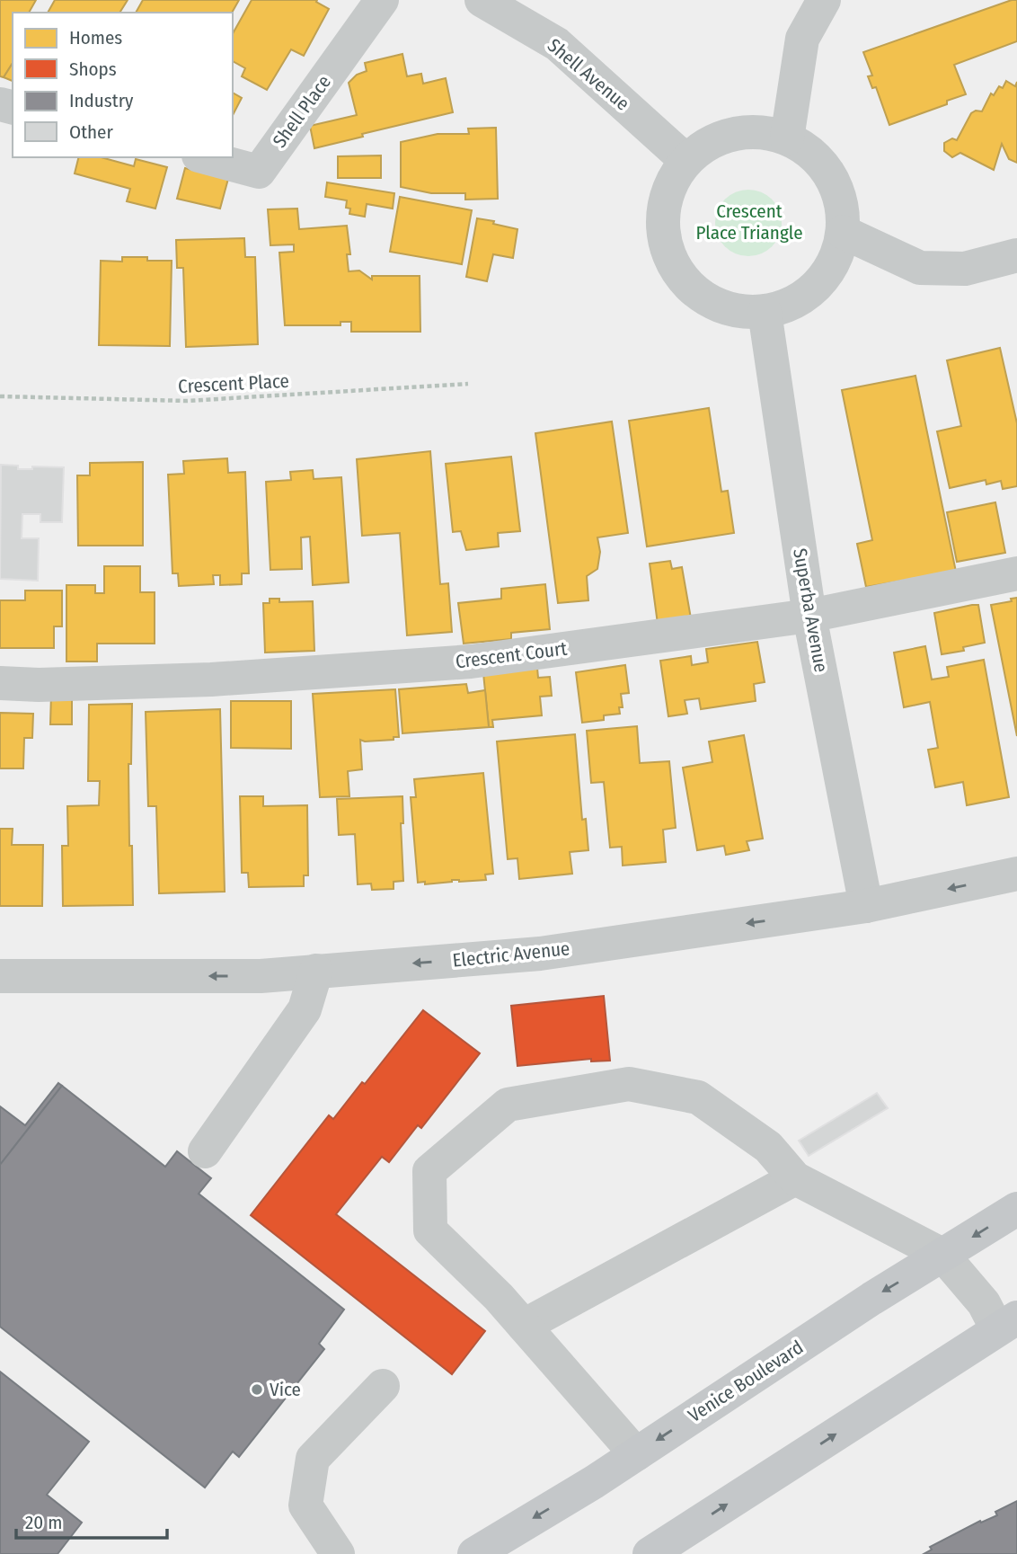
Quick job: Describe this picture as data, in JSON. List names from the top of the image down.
{
  "streets": {
    "main road": ["Venice Boulevard"],
    "street": [
      "Shell Avenue",
      "Shell Place",
      "Superba Avenue",
      "Crescent Court",
      "Electric Avenue"
    ],
    "path": ["Crescent Place"]
  },
  "crossings": [
    ["Shell Avenue", "Superba Avenue"],
    ["Superba Avenue", "Crescent Court"],
    ["Superba Avenue", "Electric Avenue"]
  ],
  "one_way": ["Electric Avenue"],
  "parks": ["Crescent Place Triangle"],
  "places": ["Vice"],
  "legend": [
    "Homes",
    "Shops",
    "Industry",
    "Other"
  ],
  "scale_bar": "20 m"
}
